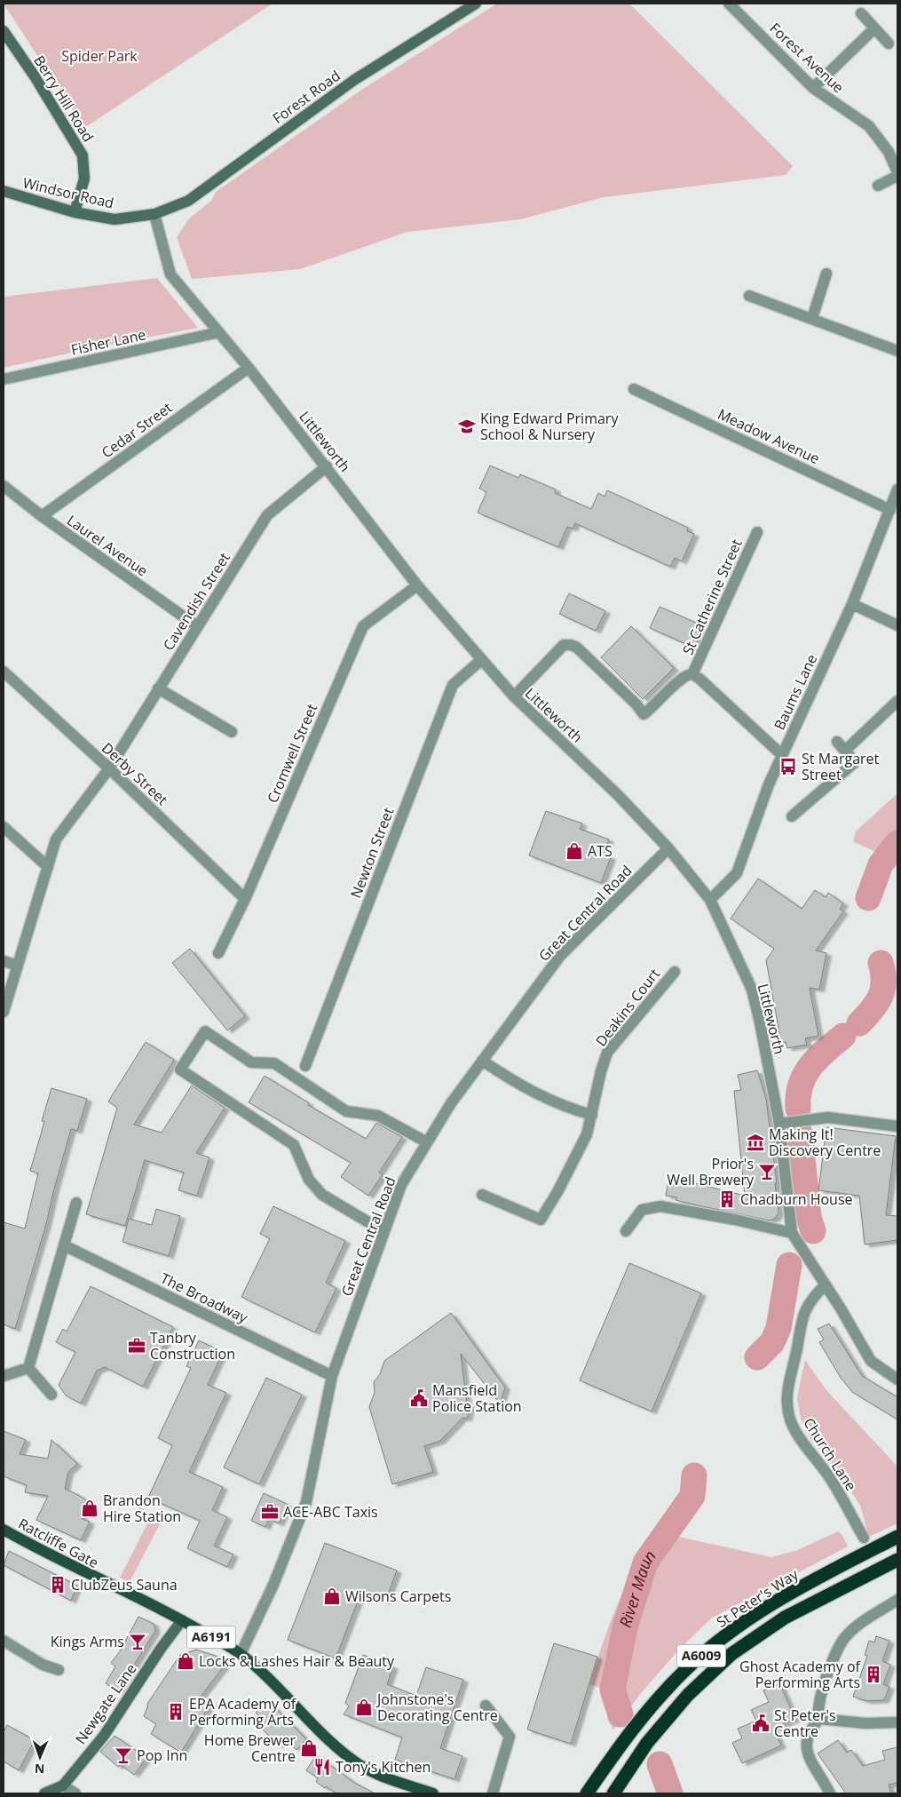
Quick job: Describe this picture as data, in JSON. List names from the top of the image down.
{
  "streets": {
    "highway": ["St Peter's Way", "A6009"],
    "main road": [
      "Forest Road",
      "Berry Hill Road",
      "Windsor Road",
      "Ratcliffe Gate",
      "A6191",
      "Newgate Lane"
    ],
    "street": [
      "Forest Avenue",
      "Fisher Lane",
      "Cedar Street",
      "Meadow Avenue",
      "Littleworth",
      "Laurel Avenue",
      "St Catherine Street",
      "Cavendish Street",
      "Baums Lane",
      "Cromwell Street",
      "Derby Street",
      "Newton Street",
      "Great Central Road",
      "Deakins Court",
      "The Broadway",
      "Church Lane"
    ]
  },
  "crossings": [
    ["Forest Road", "Windsor Road"],
    ["Forest Road", "Littleworth"],
    ["Berry Hill Road", "Windsor Road"],
    ["Windsor Road", "Littleworth"],
    ["Fisher Lane", "Littleworth"],
    ["Cedar Street", "Littleworth"],
    ["Cedar Street", "Laurel Avenue"],
    ["Meadow Avenue", "Baums Lane"],
    ["Littleworth", "Cavendish Street"],
    ["Littleworth", "Baums Lane"],
    ["Littleworth", "Cromwell Street"],
    ["Littleworth", "Newton Street"],
    ["Littleworth", "Great Central Road"],
    ["Littleworth", "Church Lane"],
    ["Laurel Avenue", "Cavendish Street"],
    ["Cavendish Street", "Derby Street"],
    ["Cromwell Street", "Derby Street"],
    ["Great Central Road", "The Broadway"],
    ["Great Central Road", "Ratcliffe Gate"],
    ["Ratcliffe Gate", "Newgate Lane"]
  ],
  "water": ["River Maun"],
  "parks": ["Spider Park"],
  "places": {
    "school or university": ["King Edward Primary School & Nursery"],
    "bus stop": ["St Margaret Street"],
    "shop": [
      "ATS",
      "Brandon Hire Station",
      "Wilsons Carpets",
      "Locks & Lashes Hair & Beauty",
      "Johnstone's Decorating Centre",
      "Home Brewer Centre"
    ],
    "museum": ["Making It! Discovery Centre"],
    "bar": ["Prior's Well Brewery", "Kings Arms", "Pop Inn"],
    "building": [
      "Chadburn House",
      "ClubZeus Sauna",
      "Ghost Academy of Performing Arts",
      "EPA Academy of Performing Arts"
    ],
    "office": ["Tanbry Construction", "ACE-ABC Taxis"],
    "public building": ["Mansfield Police Station", "St Peter's Centre"],
    "restaurant": ["Tony's Kitchen"]
  },
  "north": "bottom"
}
